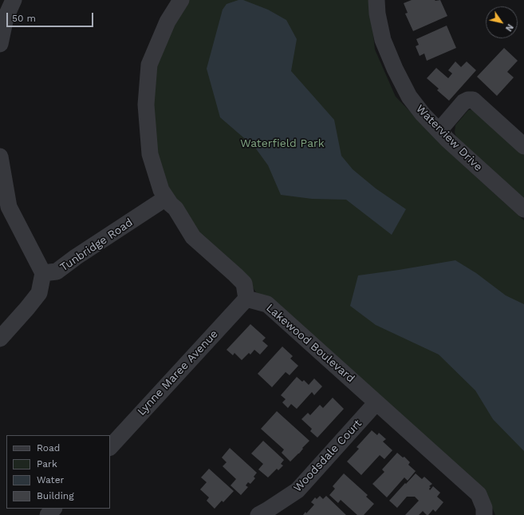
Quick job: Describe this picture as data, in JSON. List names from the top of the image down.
{
  "streets": {
    "street": [
      "Waterview Drive",
      "Tunbridge Road",
      "Lakewood Boulevard",
      "Lynne Maree Avenue",
      "Woodsdale Court"
    ]
  },
  "crossings": [
    ["Lakewood Boulevard", "Lynne Maree Avenue"],
    ["Lakewood Boulevard", "Woodsdale Court"]
  ],
  "parks": ["Waterfield Park"],
  "legend": [
    "Road",
    "Park",
    "Water",
    "Building"
  ],
  "scale_bar": "50 m",
  "north": "bottom right"
}
